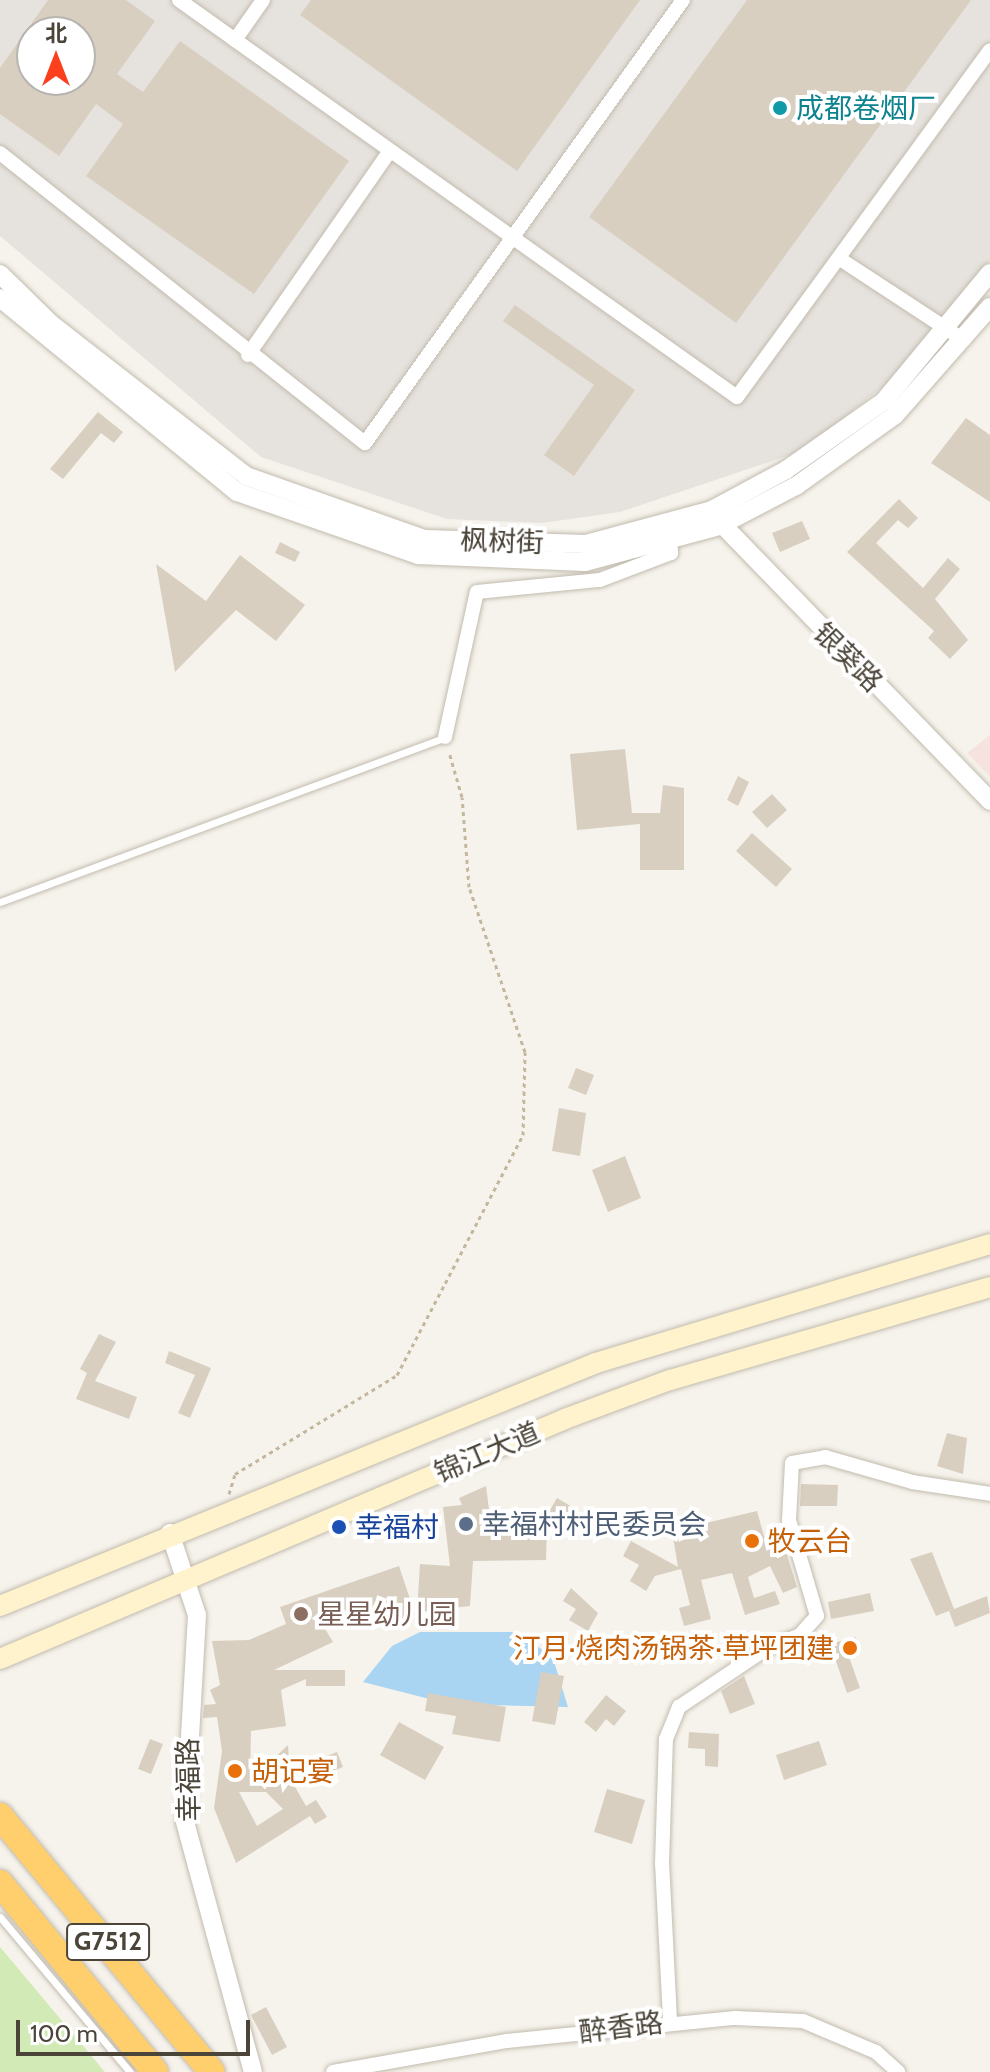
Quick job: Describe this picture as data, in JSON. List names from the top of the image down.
{
  "streets": {
    "highway": ["G7512"],
    "main road": ["锦江大道"],
    "street": [
      "枫树街",
      "银葵路",
      "幸福路",
      "醉香路"
    ]
  },
  "crossings": [
    ["枫树街", "银葵路"],
    ["锦江大道", "幸福路"]
  ],
  "places": [
    "成都卷烟厂",
    "幸福村村民委员会",
    "幸福村",
    "牧云台",
    "星星幼儿园",
    "汀月·烧肉汤锅茶·草坪团建",
    "胡记宴"
  ],
  "scale_bar": "100 m",
  "north": "top"
}
